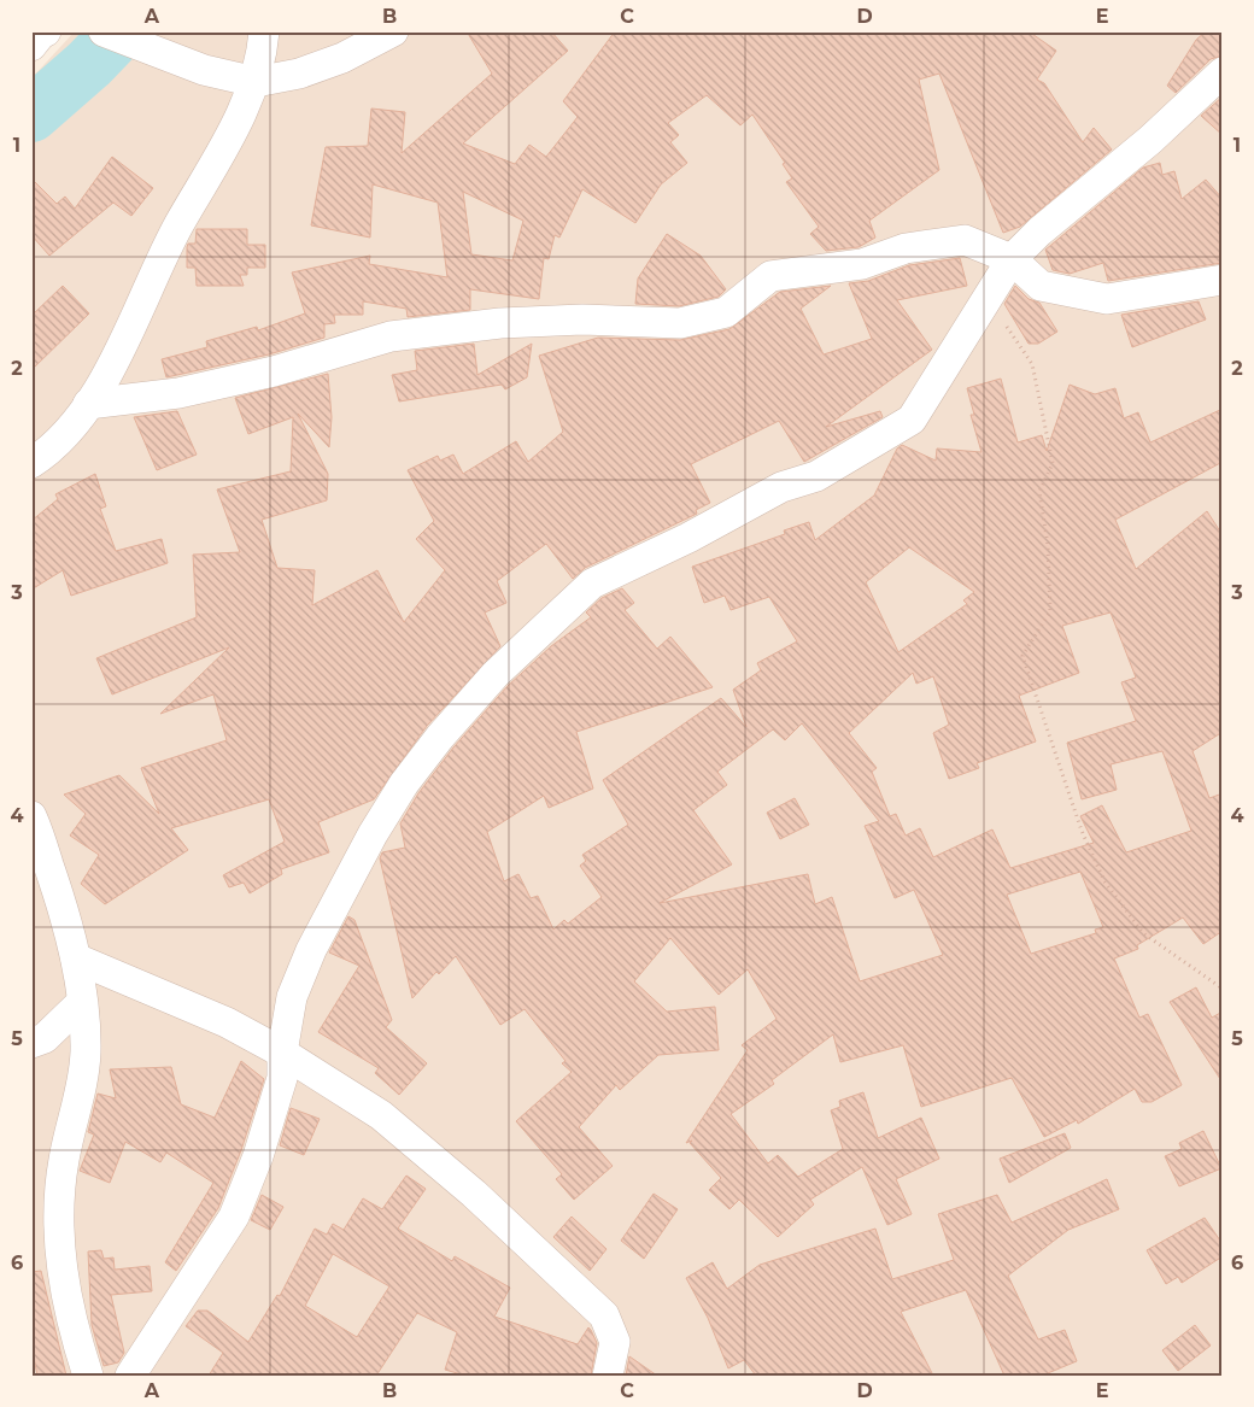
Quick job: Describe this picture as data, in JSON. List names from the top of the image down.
{
  "grid": {
    "columns": [
      "A",
      "B",
      "C",
      "D",
      "E"
    ],
    "rows": [
      "1",
      "2",
      "3",
      "4",
      "5",
      "6"
    ]
  }
}
